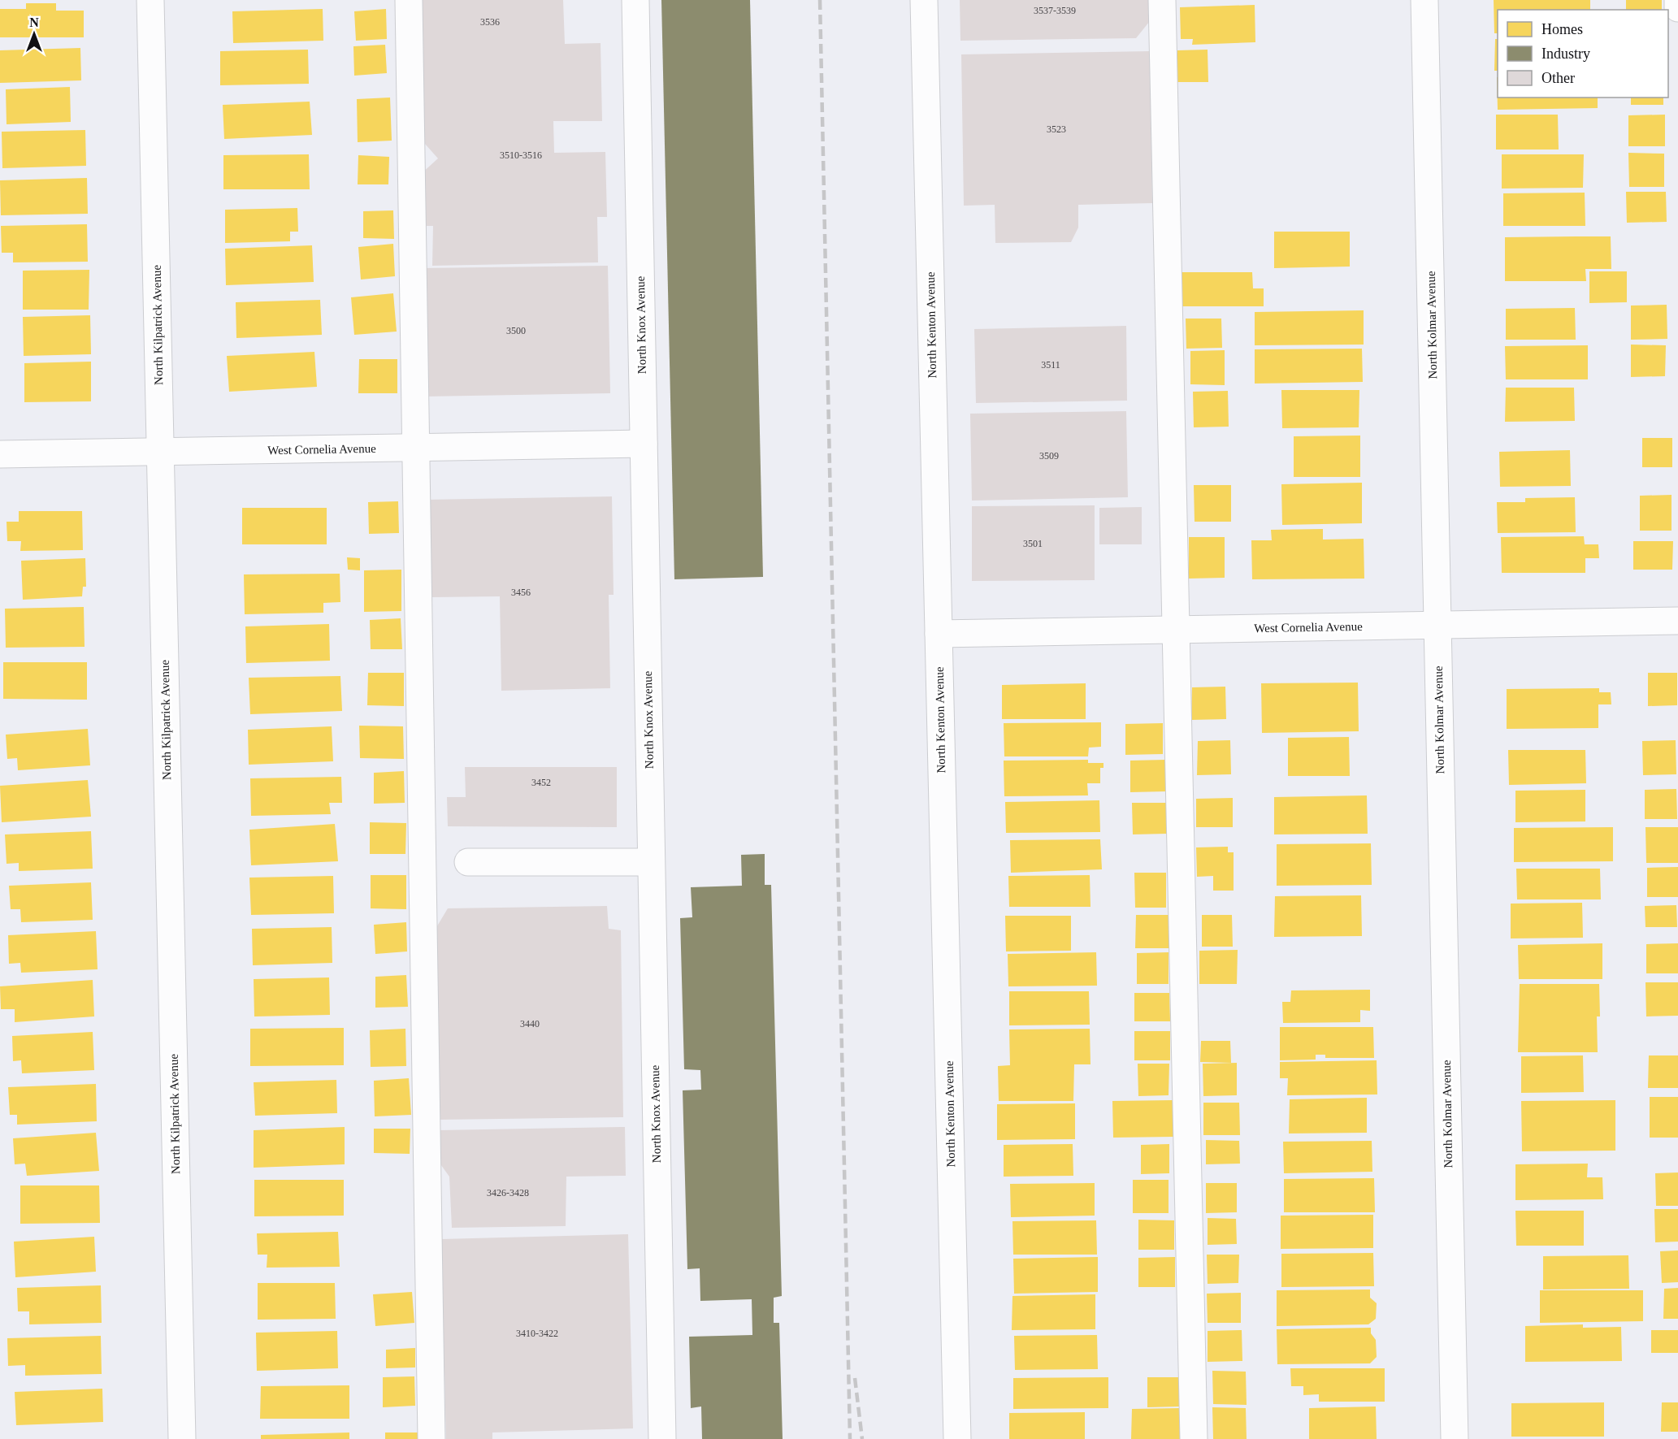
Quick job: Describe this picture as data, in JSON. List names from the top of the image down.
{
  "streets": {
    "street": [
      "North Kilpatrick Avenue",
      "North Knox Avenue",
      "North Kenton Avenue",
      "North Kolmar Avenue",
      "West Cornelia Avenue"
    ]
  },
  "crossings": [
    ["North Kilpatrick Avenue", "West Cornelia Avenue"],
    ["North Knox Avenue", "West Cornelia Avenue"],
    ["North Kenton Avenue", "West Cornelia Avenue"],
    ["North Kolmar Avenue", "West Cornelia Avenue"]
  ],
  "house_numbers": [
    "3537-3539",
    "3536",
    "3523",
    "3510-3516",
    "3500",
    "3511",
    "3509",
    "3501",
    "3456",
    "3452",
    "3440",
    "3426-3428",
    "3410-3422"
  ],
  "legend": ["Homes", "Industry", "Other"],
  "north": "top"
}
